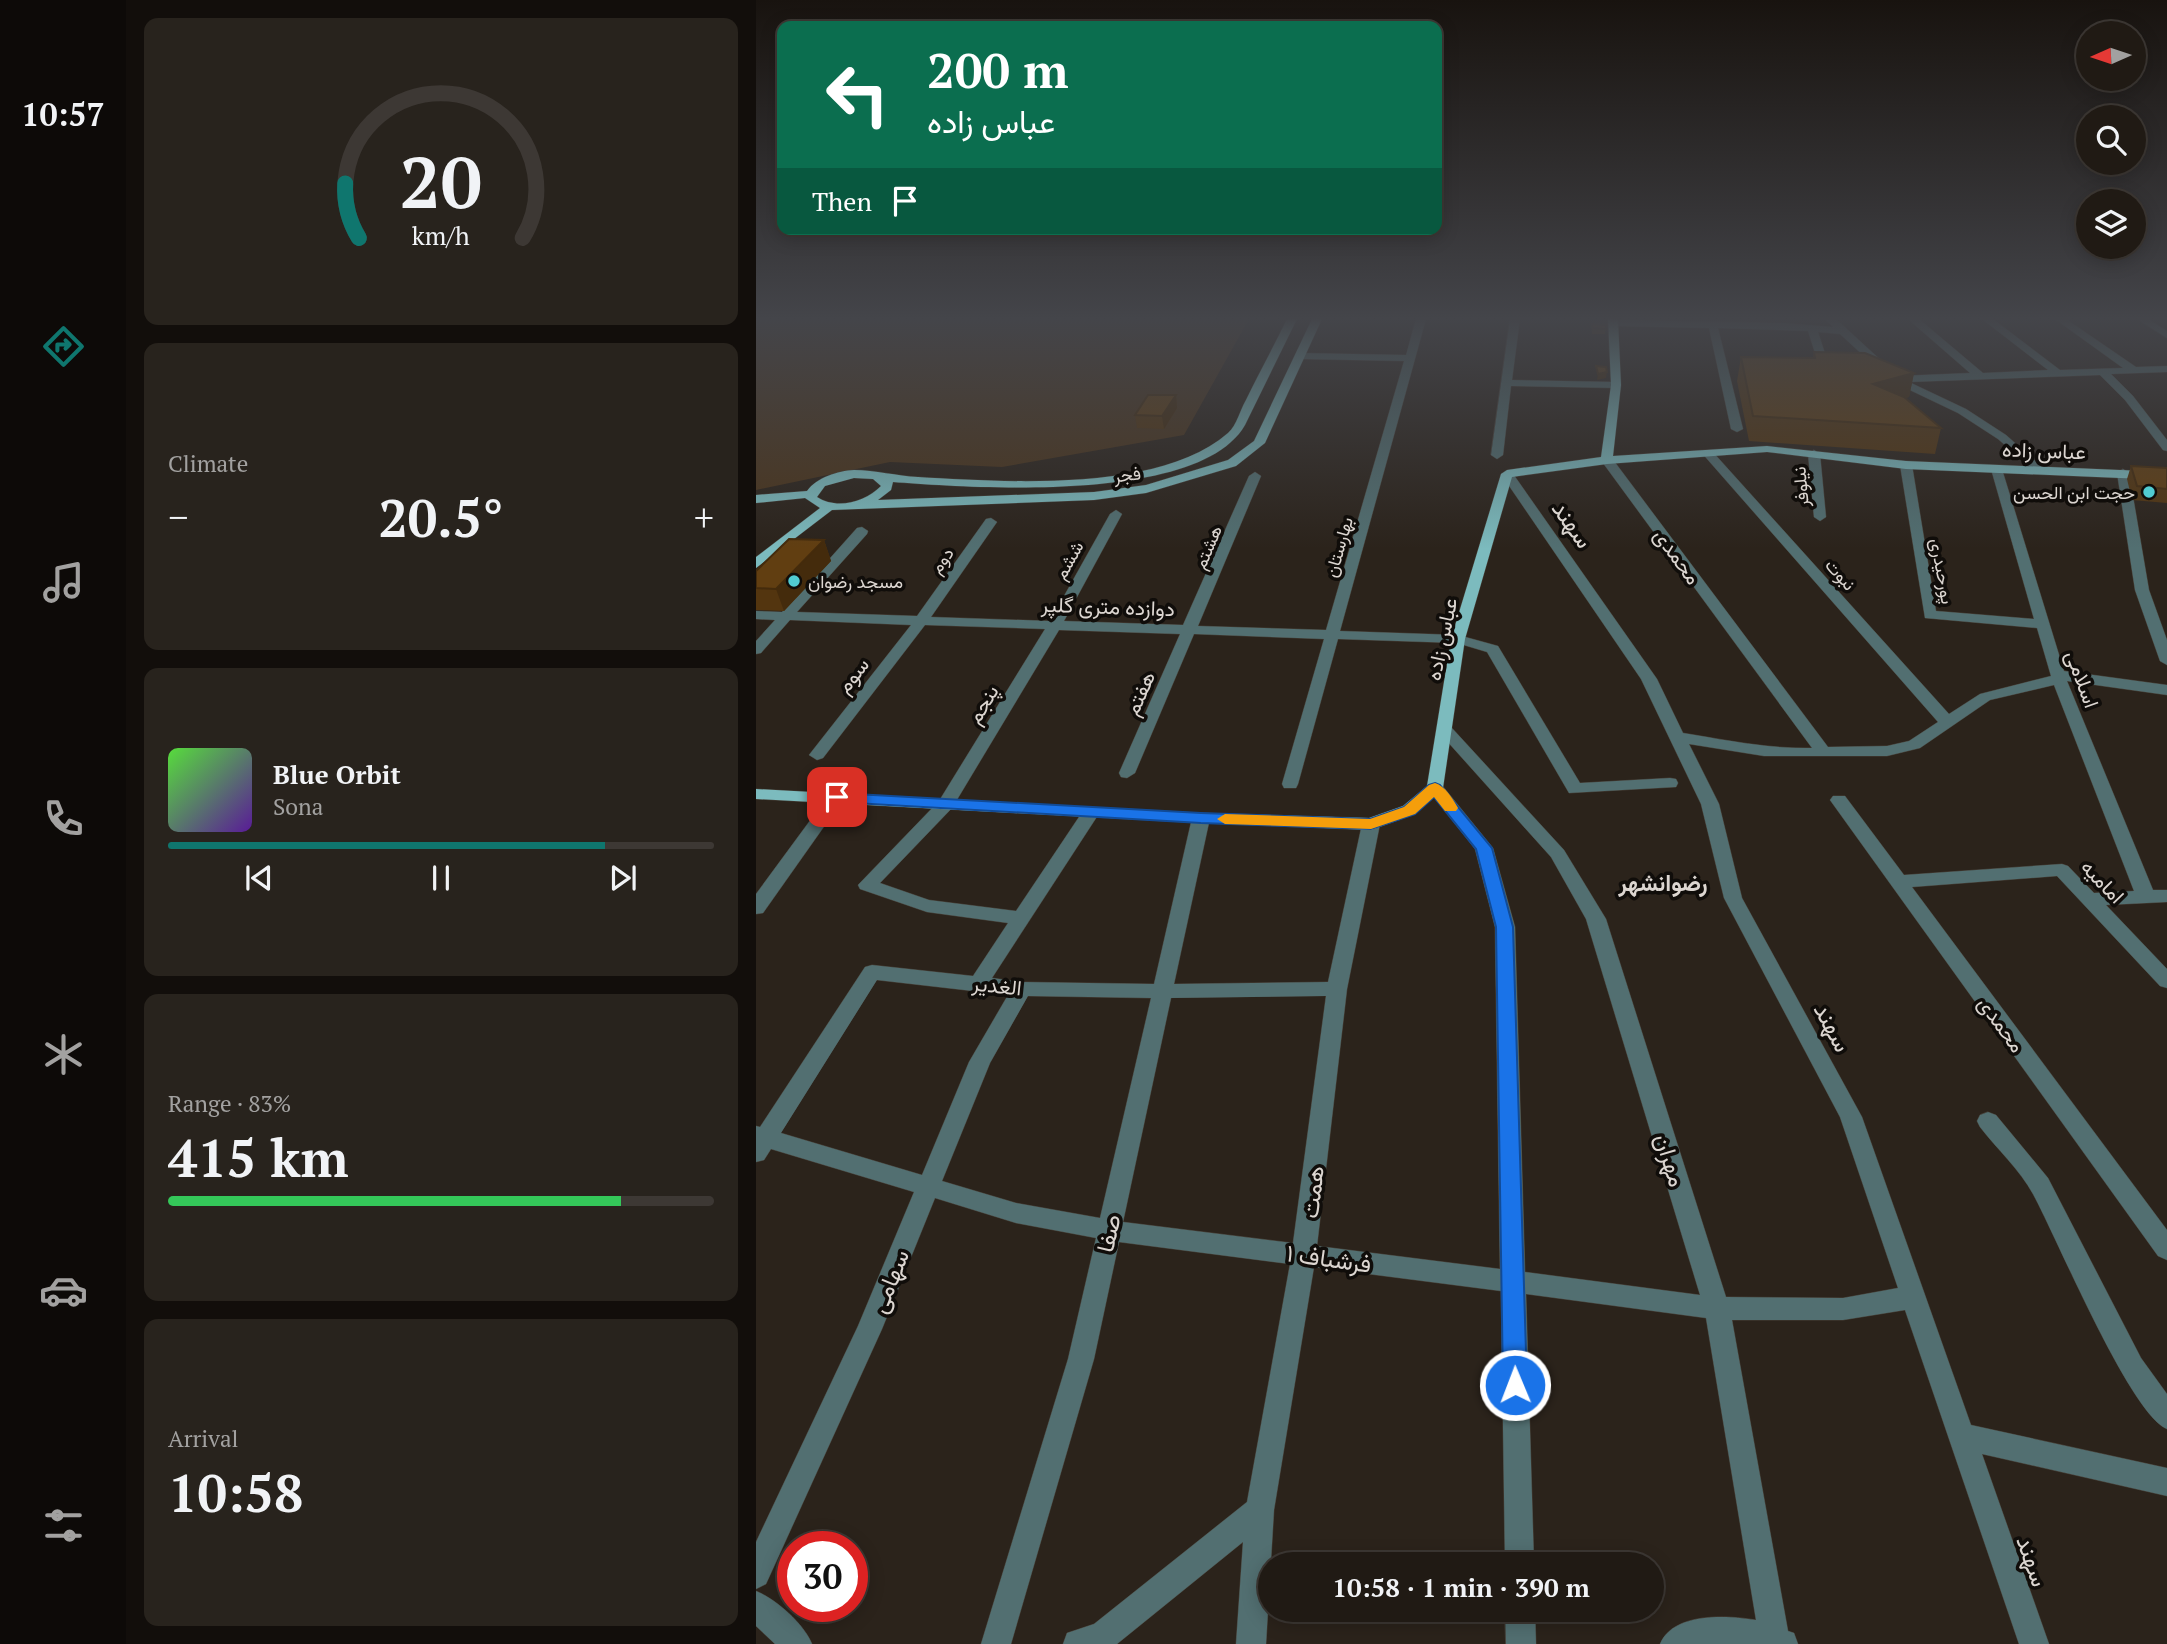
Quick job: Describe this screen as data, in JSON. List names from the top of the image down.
{
  "streets": {
    "main road": ["عباس زاده", "فجر"],
    "street": [
      "نیلوفر",
      "سهند",
      "هشتم",
      "بهارستان",
      "محمدی",
      "دوم",
      "ششم",
      "پورحیدری",
      "نبوت",
      "دوازده متری گلپر",
      "سوم",
      "اسلامی",
      "هفتم",
      "پنجم",
      "امامیه",
      "الغدیر",
      "مهران",
      "همت",
      "صفا",
      "فرشباف ۱",
      "سهامی"
    ]
  },
  "crossings": [
    ["عباس زاده", "نیلوفر"],
    ["عباس زاده", "سهند"],
    ["عباس زاده", "محمدی"],
    ["عباس زاده", "پورحیدری"],
    ["عباس زاده", "نبوت"],
    ["عباس زاده", "دوازده متری گلپر"],
    ["عباس زاده", "اسلامی"],
    ["عباس زاده", "مهران"],
    ["سهند", "فرشباف ۱"],
    ["هشتم", "دوازده متری گلپر"],
    ["هشتم", "هفتم"],
    ["بهارستان", "دوازده متری گلپر"],
    ["محمدی", "امامیه"],
    ["دوم", "دوازده متری گلپر"],
    ["دوم", "سوم"],
    ["ششم", "دوازده متری گلپر"],
    ["ششم", "پنجم"],
    ["پورحیدری", "اسلامی"],
    ["دوازده متری گلپر", "سوم"],
    ["دوازده متری گلپر", "هفتم"],
    ["دوازده متری گلپر", "پنجم"],
    ["الغدیر", "همت"],
    ["الغدیر", "صفا"],
    ["الغدیر", "فرشباف ۱"],
    ["الغدیر", "سهامی"],
    ["مهران", "فرشباف ۱"],
    ["همت", "فرشباف ۱"],
    ["صفا", "فرشباف ۱"],
    ["فرشباف ۱", "سهامی"]
  ],
  "districts": ["رضوانشهر"],
  "places": ["حجت ابن الحسن", "مسجد رضوان"],
  "north": "left",
  "page": {
    "tabs": "10:57",
    "turn": ["200 m", "عباس زاده"],
    "then": "Then",
    "tile": [
      "Climate",
      ["Range · 83%", "415 km"],
      ["Arrival", "10:58"]
    ],
    "heat": ["−", "20.5°", "+"],
    "song": ["Blue Orbit", "Sona"],
    "limit": "30",
    "trip": "10:58 · 1 min · 390 m",
    "gauge": ["20", "km/h"]
  }
}
